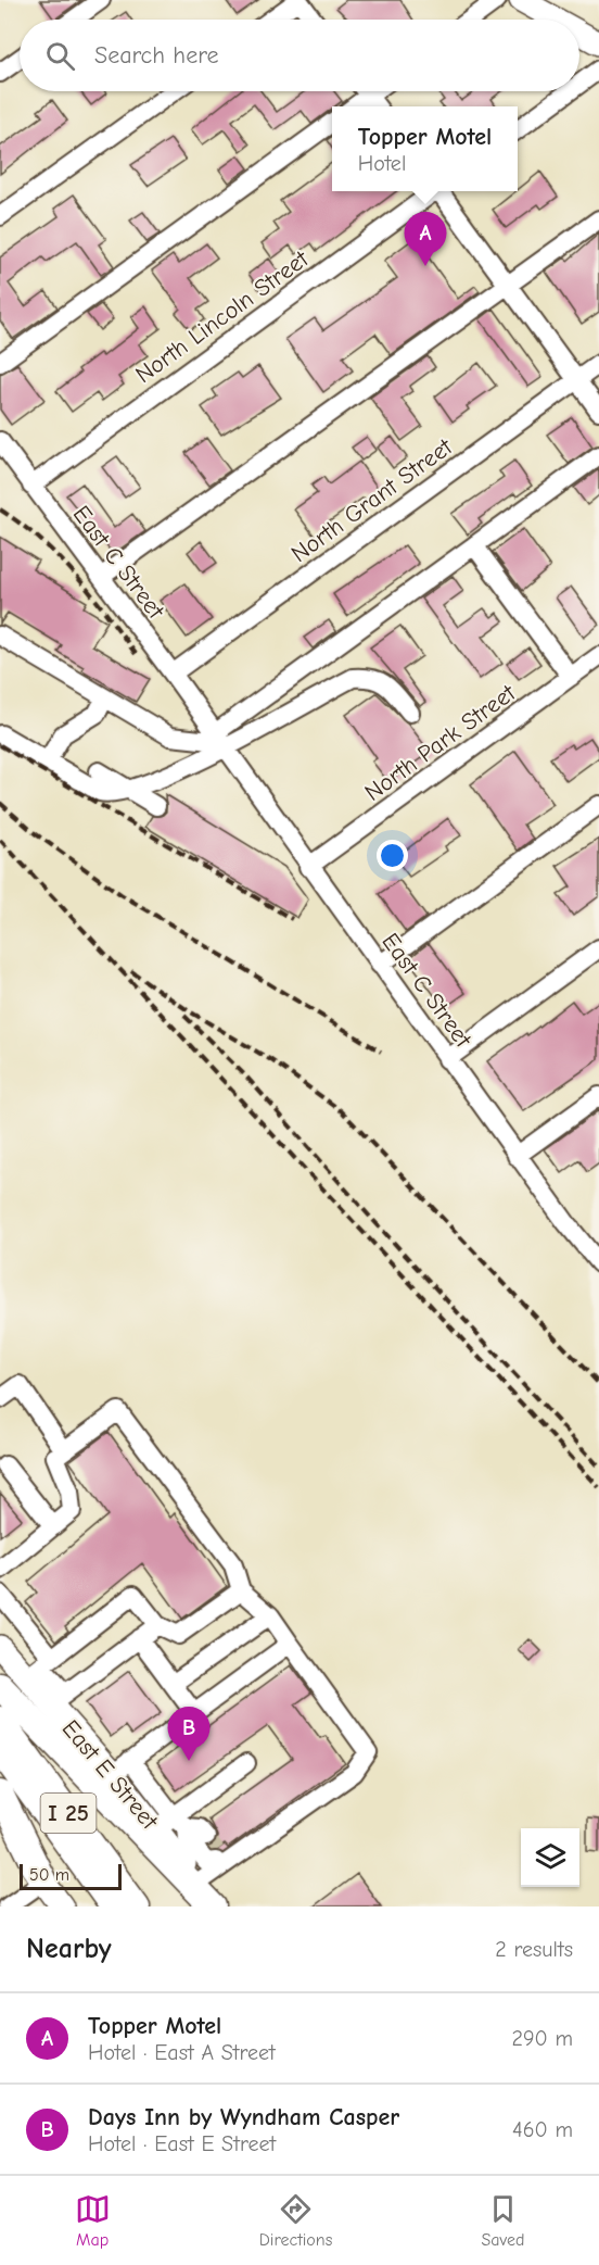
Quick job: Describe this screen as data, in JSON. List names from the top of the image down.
{
  "streets": {
    "highway": ["I 25"],
    "main road": ["East E Street"],
    "street": [
      "North Lincoln Street",
      "North Grant Street",
      "East C Street",
      "North Park Street"
    ]
  },
  "crossings": [
    ["North Lincoln Street", "East C Street"],
    ["North Grant Street", "East C Street"],
    ["East C Street", "North Park Street"]
  ],
  "scale_bar": "50 m",
  "page": {
    "search": "Search here",
    "popup": ["Topper Motel", "Hotel"],
    "pins": ["A", "B"],
    "scale": "50 m",
    "heading": ["Nearby", "2 results"],
    "list": [
      {
        "mark": "A",
        "name": "Topper Motel",
        "note": "Hotel · East A Street",
        "value": "290 m"
      },
      {
        "mark": "B",
        "name": "Days Inn by Wyndham Casper",
        "note": "Hotel · East E Street",
        "value": "460 m"
      }
    ],
    "nav": ["Map", "Directions", "Saved"]
  }
}
